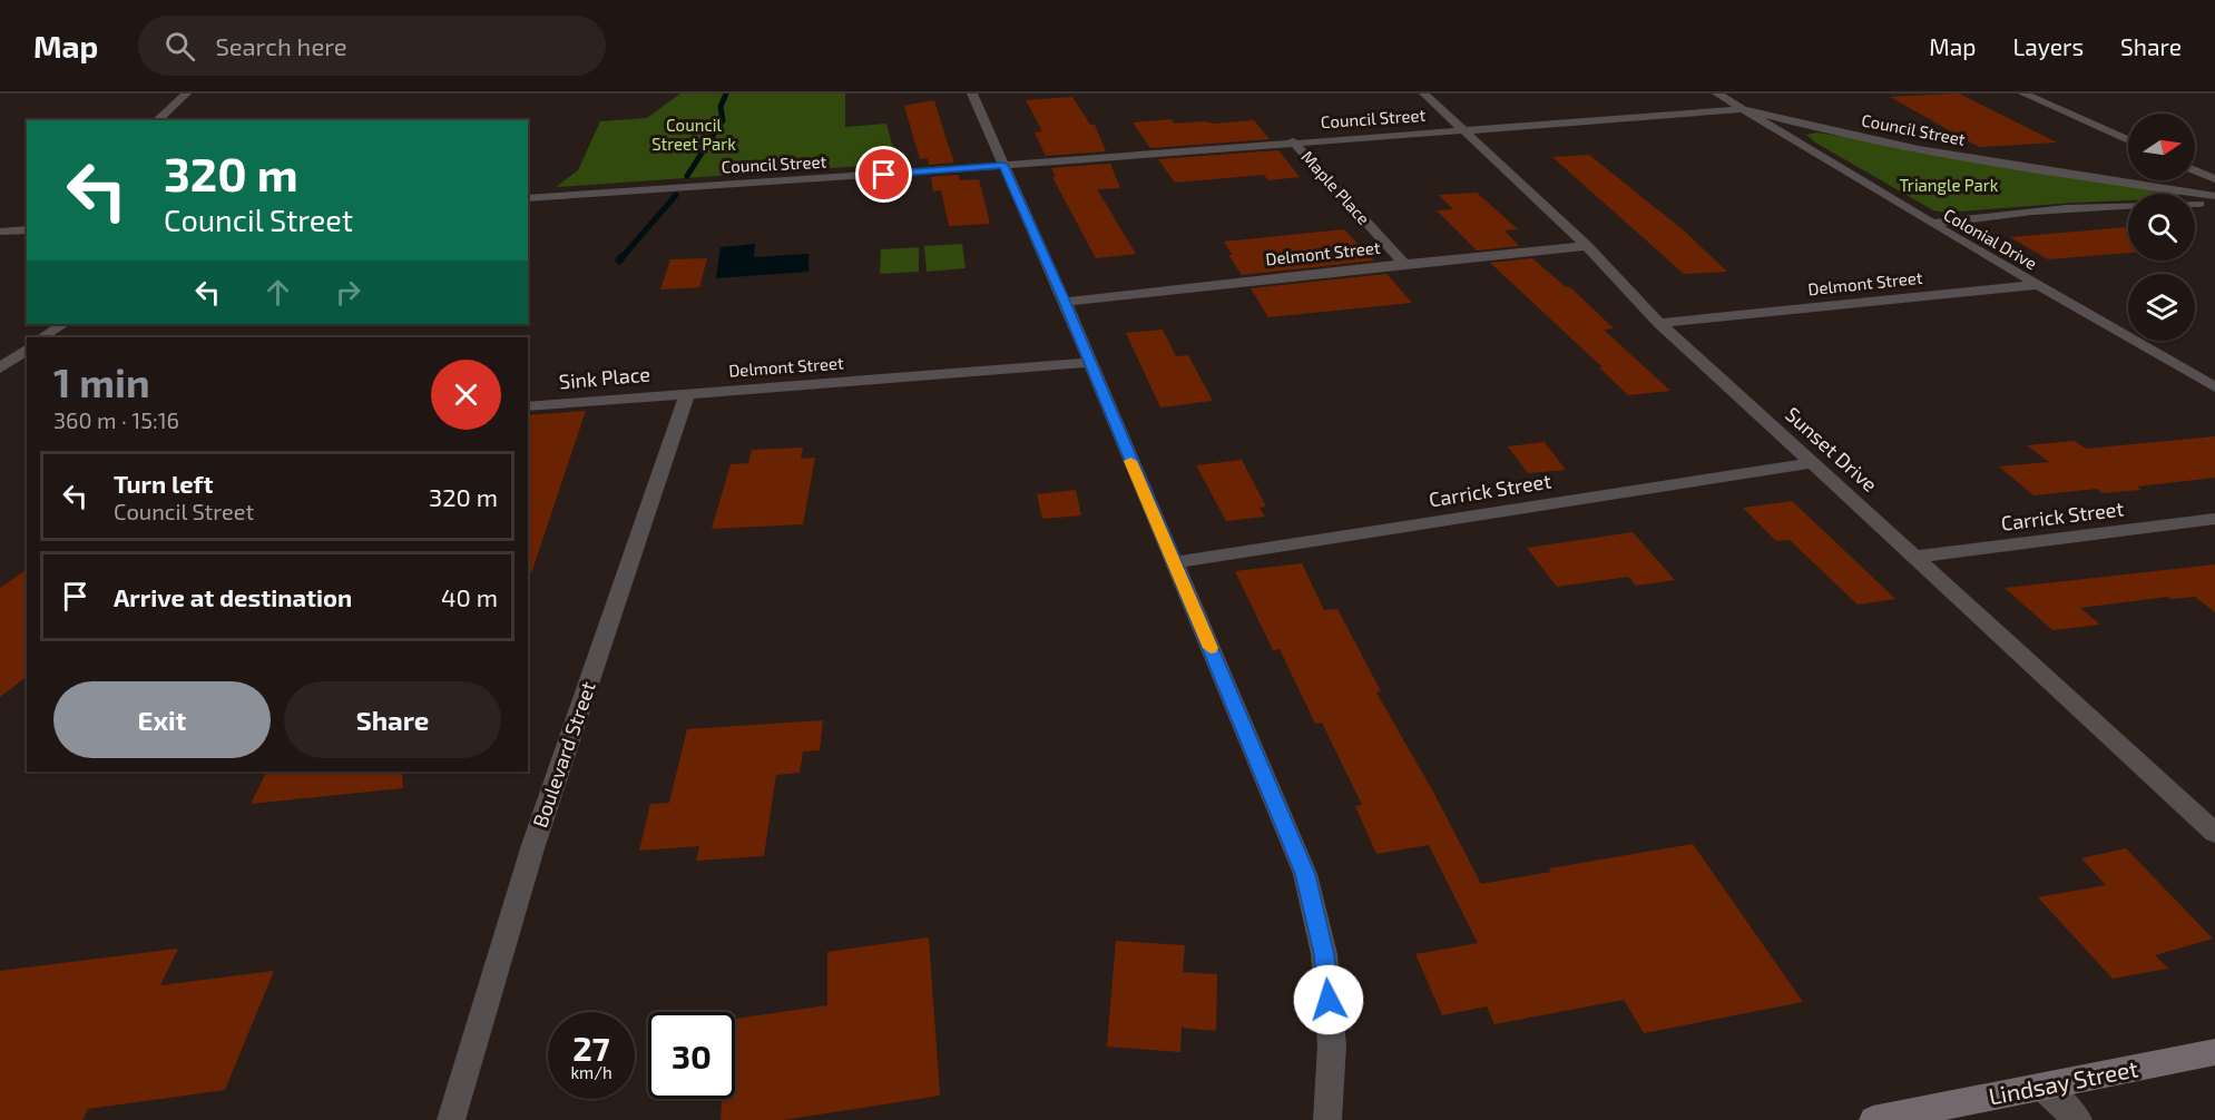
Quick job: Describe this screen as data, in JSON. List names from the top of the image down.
{
  "streets": {
    "main road": ["Lindsay Street"],
    "street": [
      "Council Street",
      "Maple Place",
      "Colonial Drive",
      "Delmont Street",
      "Sink Place",
      "Sunset Drive",
      "Carrick Street",
      "Boulevard Street"
    ]
  },
  "crossings": [
    ["Council Street", "Maple Place"],
    ["Council Street", "Colonial Drive"],
    ["Council Street", "Sunset Drive"],
    ["Maple Place", "Delmont Street"],
    ["Colonial Drive", "Delmont Street"],
    ["Delmont Street", "Sink Place"],
    ["Delmont Street", "Sunset Drive"],
    ["Delmont Street", "Boulevard Street"],
    ["Sink Place", "Boulevard Street"],
    ["Sunset Drive", "Carrick Street"]
  ],
  "parks": ["Council Street Park", "Triangle Park"],
  "north": "right",
  "page": {
    "header": "Map",
    "search": "Search here",
    "nav": ["Map", "Layers", "Share"],
    "turn": ["320 m", "Council Street"],
    "heading": ["1 min", "360 m · 15:16"],
    "list": [
      {
        "name": "Turn left",
        "note": "Council Street",
        "value": "320 m"
      },
      {
        "name": "Arrive at destination",
        "value": "40 m"
      }
    ],
    "buttons": ["Exit", "Share"],
    "speed": "27 km/h",
    "limit": "30"
  }
}
